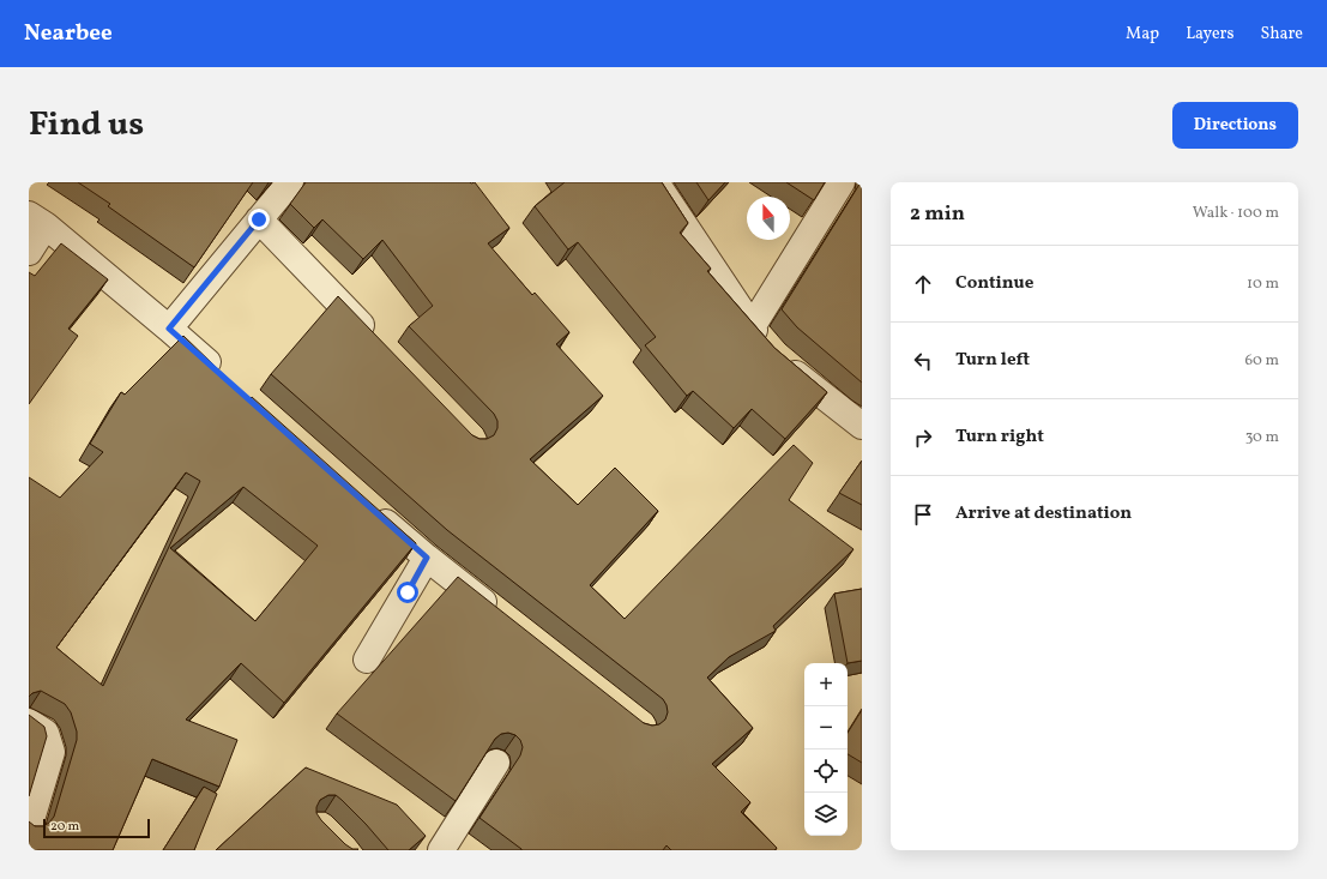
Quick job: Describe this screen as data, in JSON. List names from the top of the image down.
{
  "scale_bar": "20 m",
  "north": "top",
  "page": {
    "header": "Nearbee",
    "nav": ["Map", "Layers", "Share"],
    "title": "Find us",
    "buttons": "Directions",
    "heading": ["2 min", "Walk · 100 m"],
    "list": [
      ["Continue", "10 m"],
      ["Turn left", "60 m"],
      ["Turn right", "30 m"],
      "Arrive at destination"
    ],
    "map_buttons": ["+", "−"],
    "scale": "20 m"
  }
}
